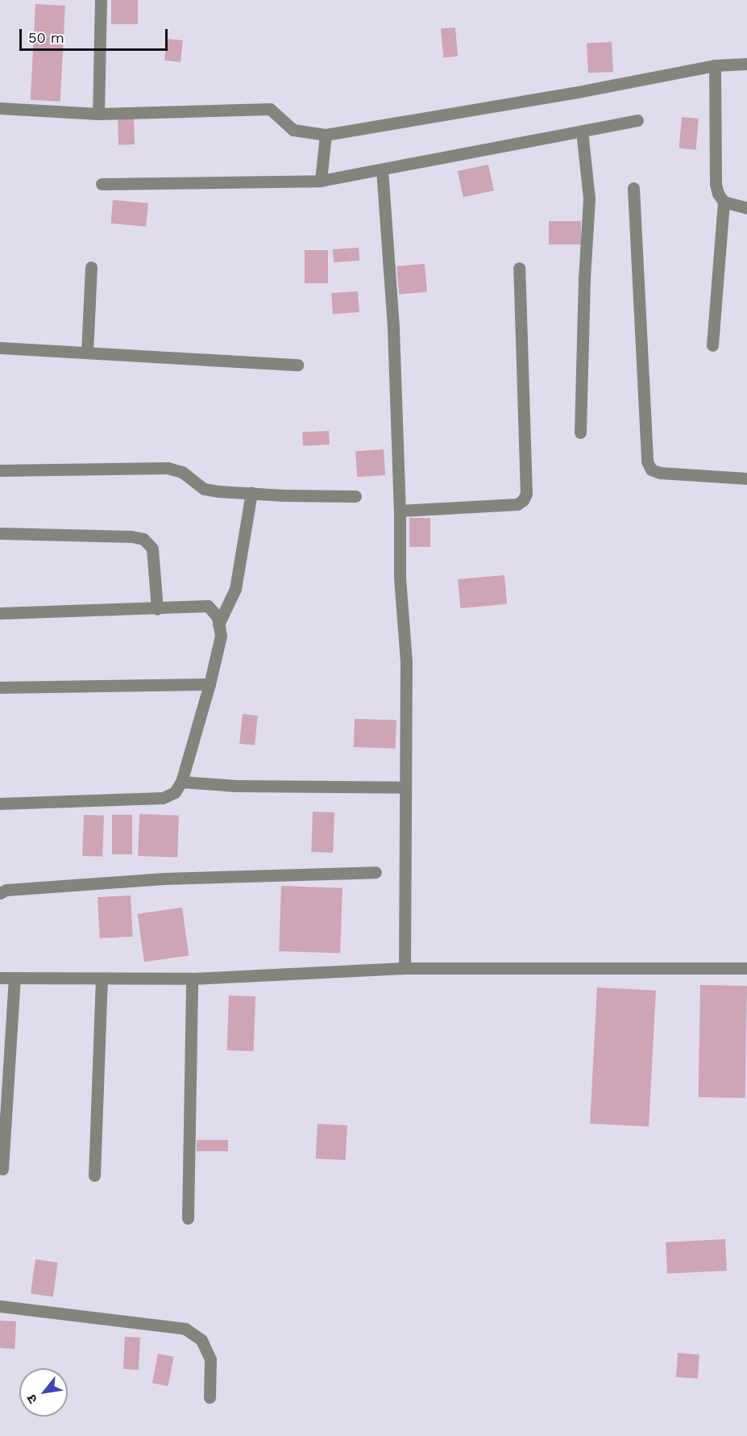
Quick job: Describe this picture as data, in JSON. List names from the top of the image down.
{
  "scale_bar": "50 m",
  "north": "bottom left"
}
